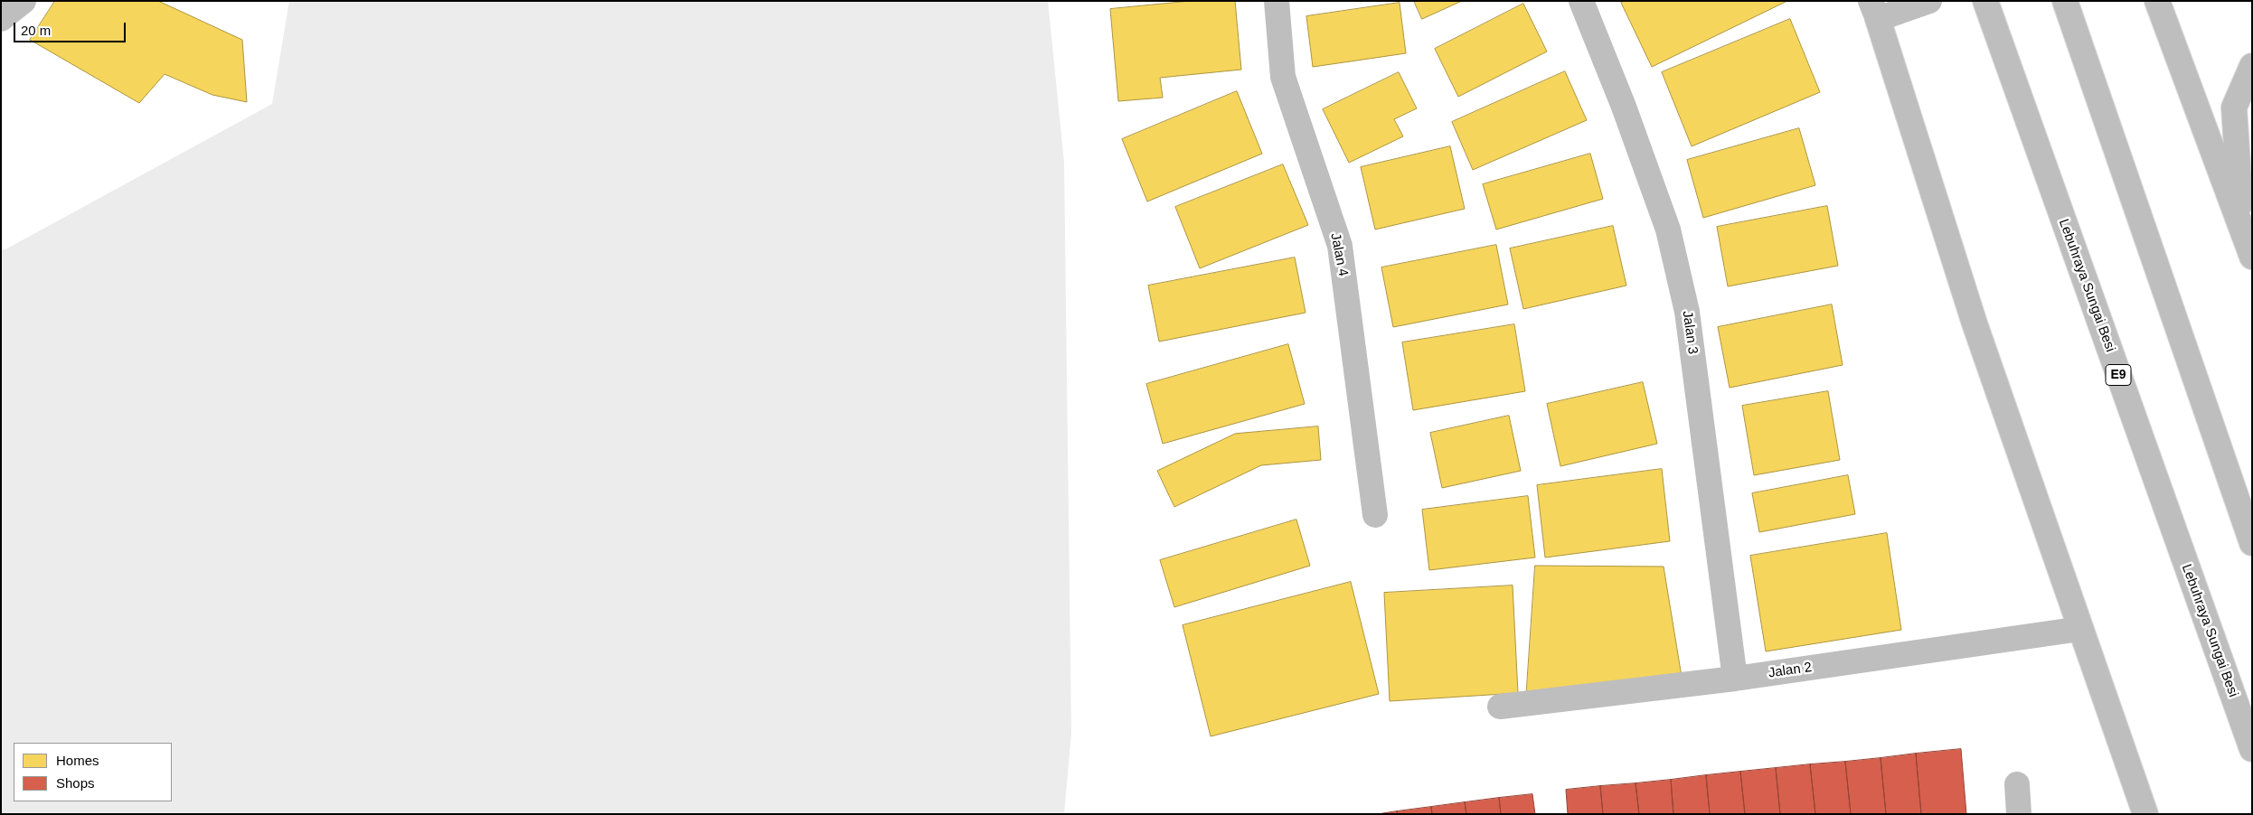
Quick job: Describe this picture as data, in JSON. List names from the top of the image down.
{
  "streets": {
    "main road": [
      "Jalan 4",
      "Lebuhraya Sungai Besi",
      "Jalan 3",
      "E9",
      "Jalan 2"
    ]
  },
  "crossings": [
    ["Jalan 3", "Jalan 2"]
  ],
  "legend": ["Homes", "Shops"],
  "scale_bar": "20 m"
}
